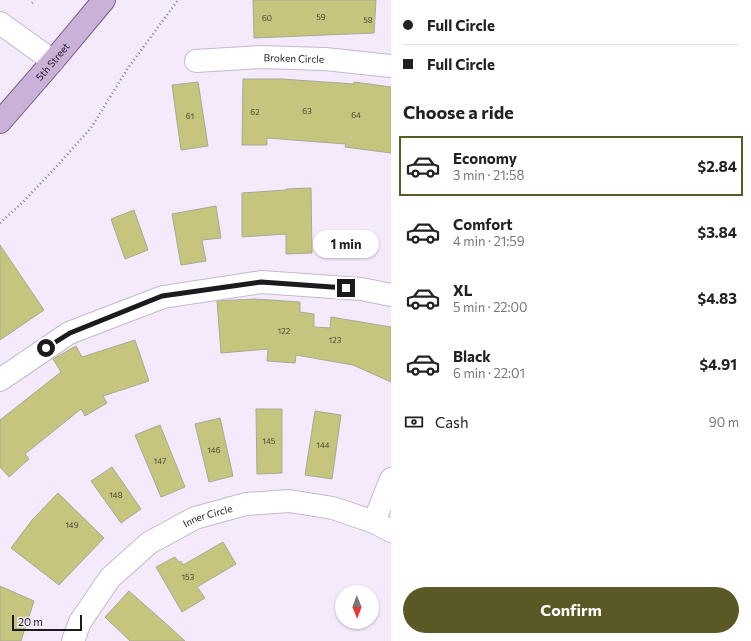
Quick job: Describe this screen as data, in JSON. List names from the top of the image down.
{
  "streets": {
    "main road": ["5th Street"],
    "street": ["Broken Circle", "Inner Circle"]
  },
  "house_numbers": [
    "59",
    "60",
    "58",
    "63",
    "62",
    "64",
    "61",
    "122",
    "123",
    "145",
    "144",
    "146",
    "147",
    "148",
    "149",
    "153"
  ],
  "scale_bar": "20 m",
  "north": "bottom",
  "page": {
    "banner": ["Full Circle", "Full Circle"],
    "heading": "Choose a ride",
    "list": [
      {
        "name": "Economy",
        "note": "3 min · 21:58",
        "value": "$2.84"
      },
      {
        "name": "Comfort",
        "note": "4 min · 21:59",
        "value": "$3.84"
      },
      {
        "name": "XL",
        "note": "5 min · 22:00",
        "value": "$4.83"
      },
      {
        "name": "Black",
        "note": "6 min · 22:01",
        "value": "$4.91"
      }
    ],
    "bubble": "1 min",
    "pay": ["Cash", "90 m"],
    "buttons": "Confirm",
    "scale": "20 m"
  }
}
